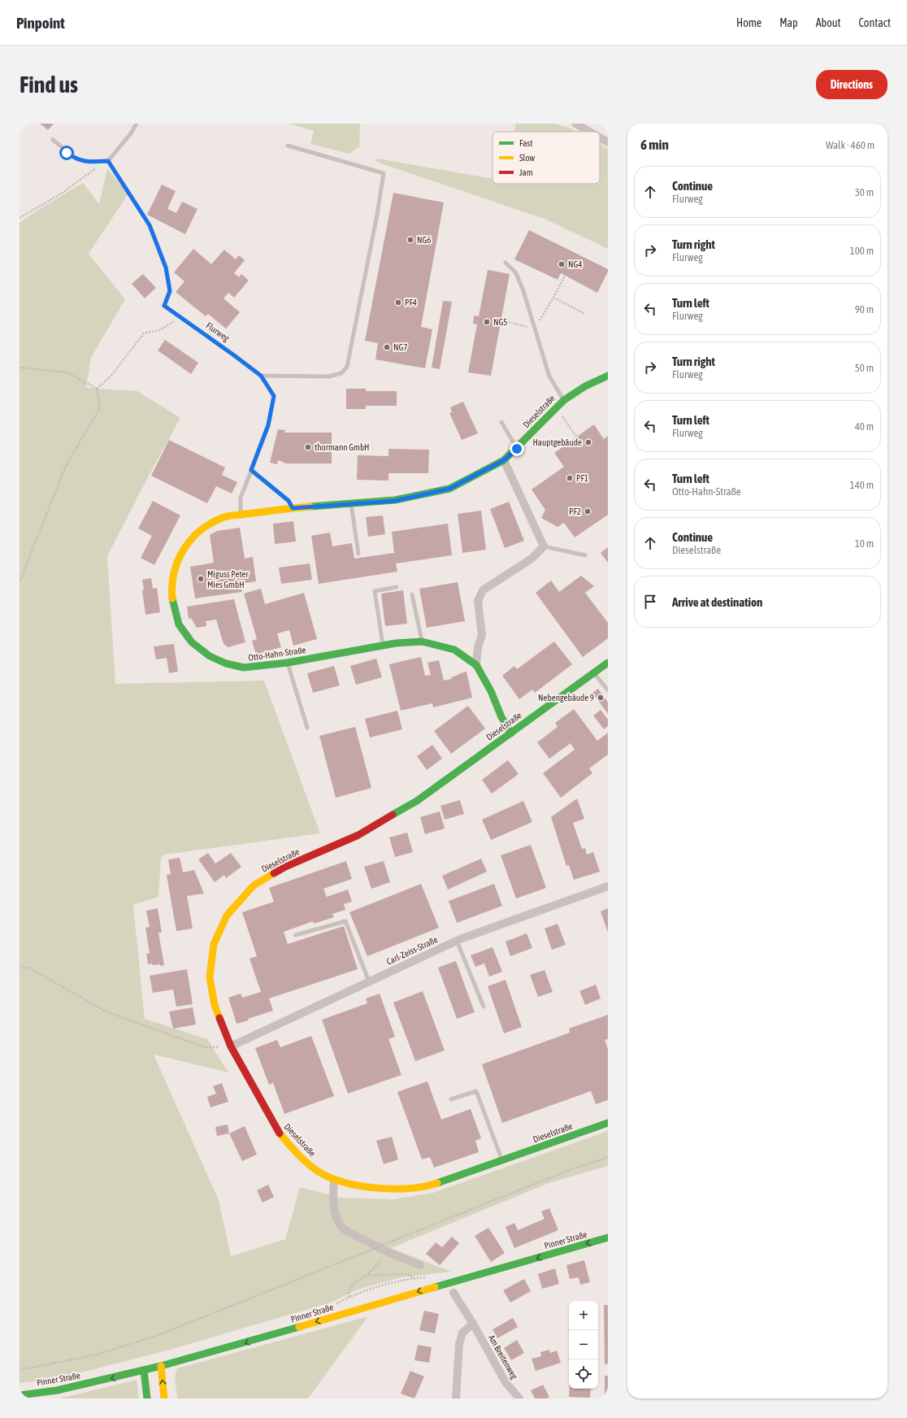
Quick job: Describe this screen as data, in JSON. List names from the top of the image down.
{
  "streets": {
    "street": [
      "Dieselstraße",
      "Otto-Hahn-Straße",
      "Carl-Zeiss-Straße",
      "Pinner Straße",
      "Am Breitenweg"
    ],
    "lane": ["Flurweg"]
  },
  "crossings": [
    ["Flurweg", "Otto-Hahn-Straße"],
    ["Dieselstraße", "Otto-Hahn-Straße"],
    ["Dieselstraße", "Carl-Zeiss-Straße"]
  ],
  "one_way": ["Pinner Straße"],
  "places": [
    "NG6",
    "NG4",
    "PF4",
    "NG5",
    "NG7",
    "Hauptgebäude",
    "thormann GmbH",
    "PF1",
    "PF2",
    "Miguss Peter Mies GmbH",
    "Nebengebäude 9"
  ],
  "legend": ["Fast", "Slow", "Jam"],
  "page": {
    "header": "Pinpoint",
    "nav": [
      "Home",
      "Map",
      "About",
      "Contact"
    ],
    "buttons": "Directions",
    "title": "Find us",
    "heading": ["6 min", "Walk · 460 m"],
    "list": [
      ["Continue", "Flurweg", "30 m"],
      ["Turn right", "Flurweg", "100 m"],
      ["Turn left", "Flurweg", "90 m"],
      ["Turn right", "Flurweg", "50 m"],
      ["Turn left", "Flurweg", "40 m"],
      ["Turn left", "Otto-Hahn-Straße", "140 m"],
      ["Continue", "Dieselstraße", "10 m"],
      "Arrive at destination"
    ],
    "map_buttons": ["+", "−"]
  }
}
